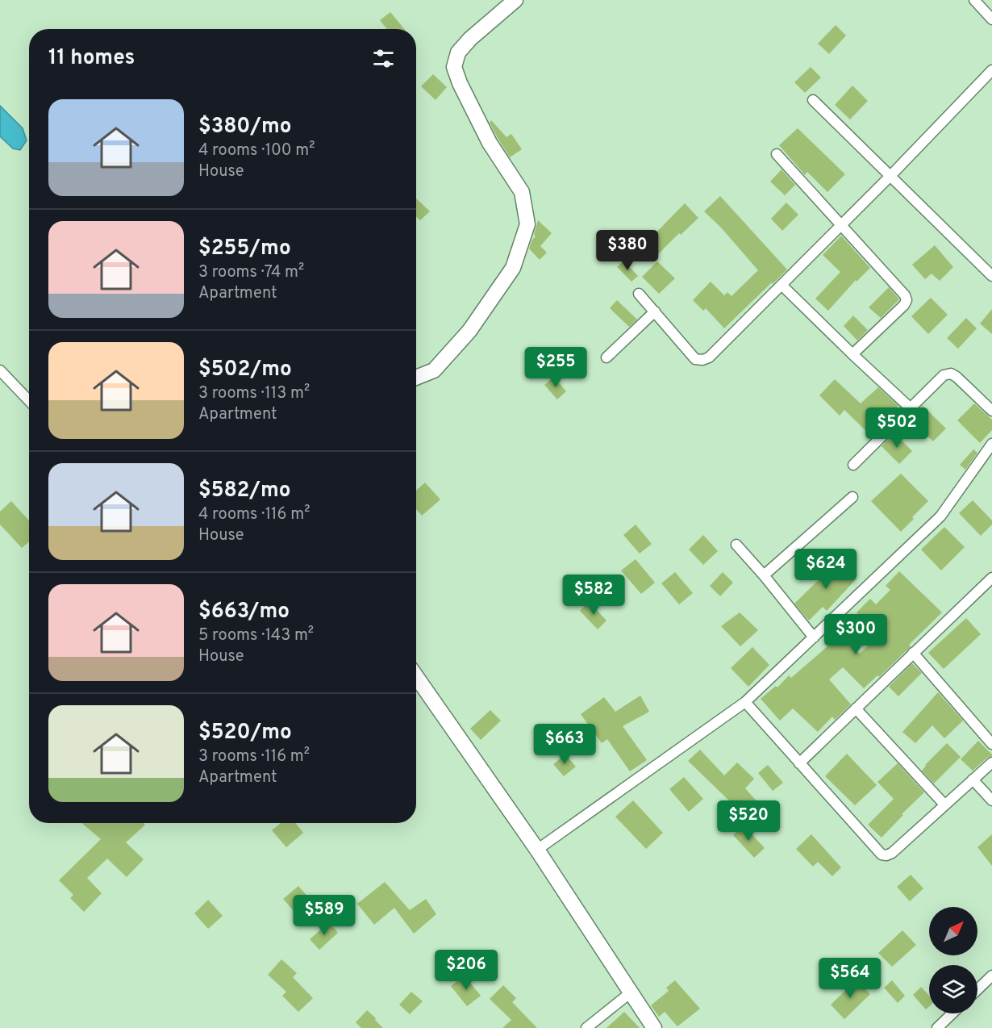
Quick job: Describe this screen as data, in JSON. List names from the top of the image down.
{
  "north": "top right",
  "page": {
    "heading": "11 homes",
    "list": [
      {
        "name": "$380/mo",
        "note": "4 rooms · 100 m² · House"
      },
      {
        "name": "$255/mo",
        "note": "3 rooms · 74 m² · Apartment"
      },
      {
        "name": "$502/mo",
        "note": "3 rooms · 113 m² · Apartment"
      },
      {
        "name": "$582/mo",
        "note": "4 rooms · 116 m² · House"
      },
      {
        "name": "$663/mo",
        "note": "5 rooms · 143 m² · House"
      },
      {
        "name": "$520/mo",
        "note": "3 rooms · 116 m² · Apartment"
      }
    ],
    "price": [
      "$380",
      "$255",
      "$502",
      "$624",
      "$582",
      "$300",
      "$663",
      "$520",
      "$589",
      "$206",
      "$564"
    ]
  }
}
